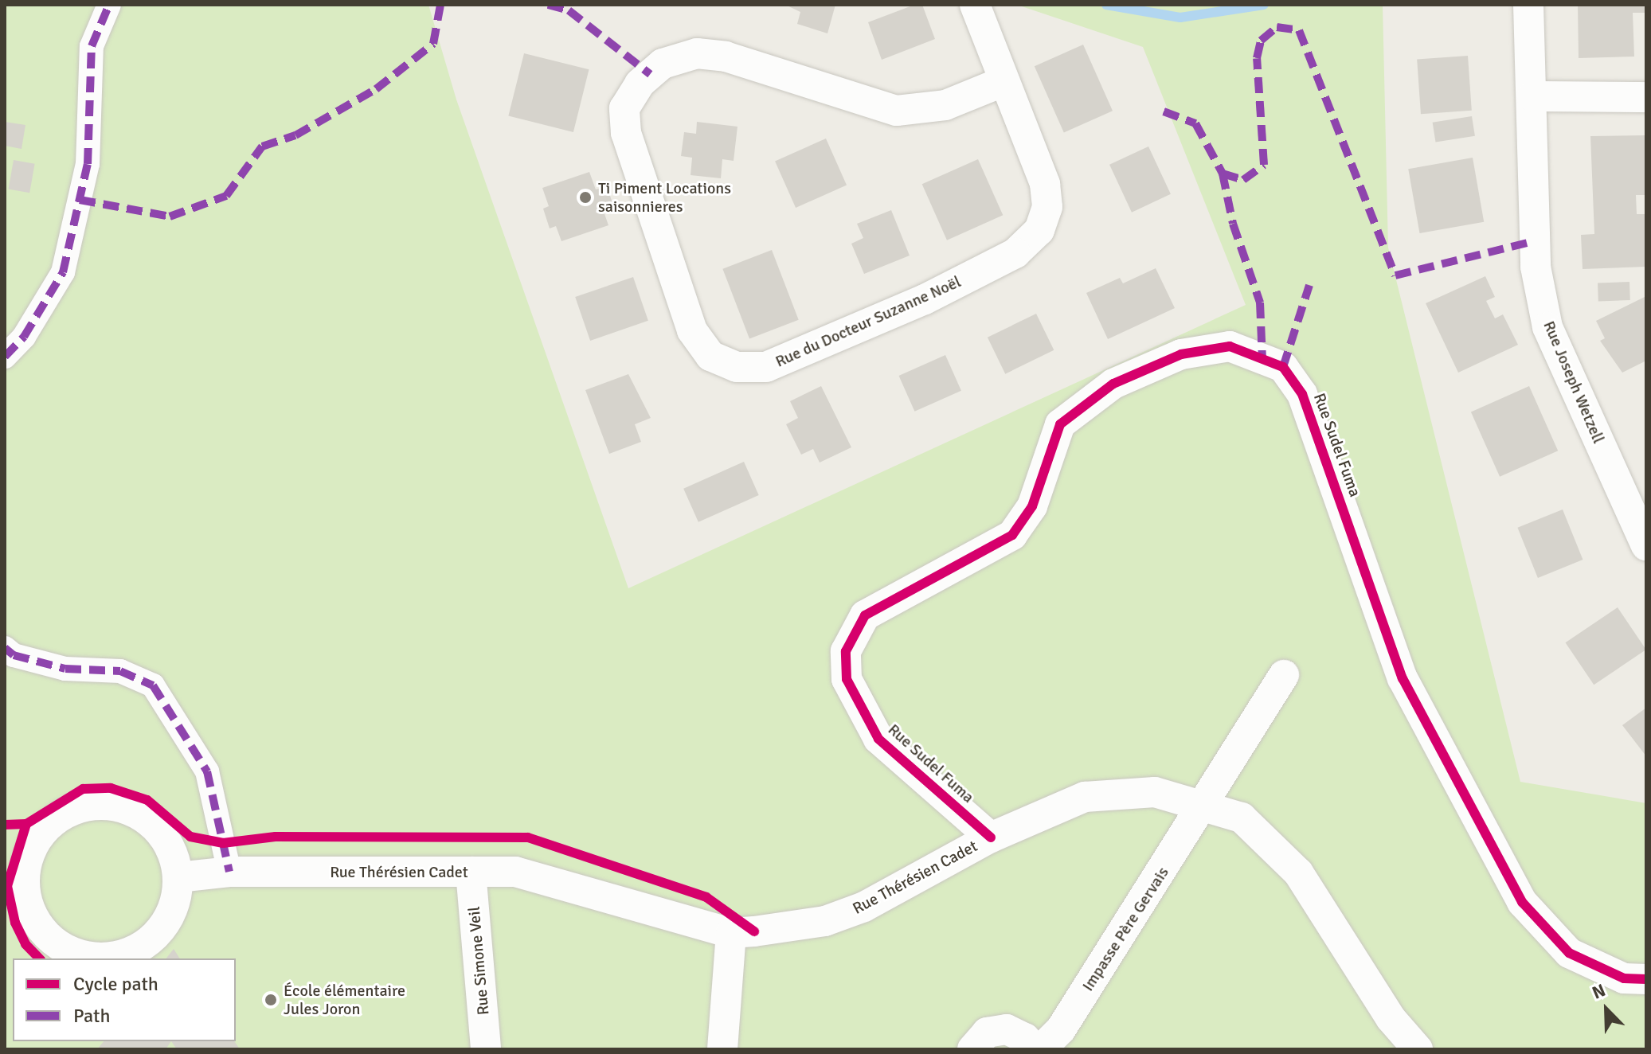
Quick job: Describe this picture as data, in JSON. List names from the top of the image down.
{
  "streets": {
    "street": [
      "Rue du Docteur Suzanne Noël",
      "Rue Joseph Wetzell",
      "Rue Sudel Fuma",
      "Rue Thérésien Cadet",
      "Impasse Père Gervais",
      "Rue Simone Veil"
    ]
  },
  "crossings": [
    ["Rue Sudel Fuma", "Rue Thérésien Cadet"],
    ["Rue Thérésien Cadet", "Impasse Père Gervais"],
    ["Rue Thérésien Cadet", "Rue Simone Veil"]
  ],
  "places": ["Ti Piment Locations saisonnieres", "École élémentaire Jules Joron"],
  "legend": ["Cycle path", "Path"],
  "north": "top left"
}
